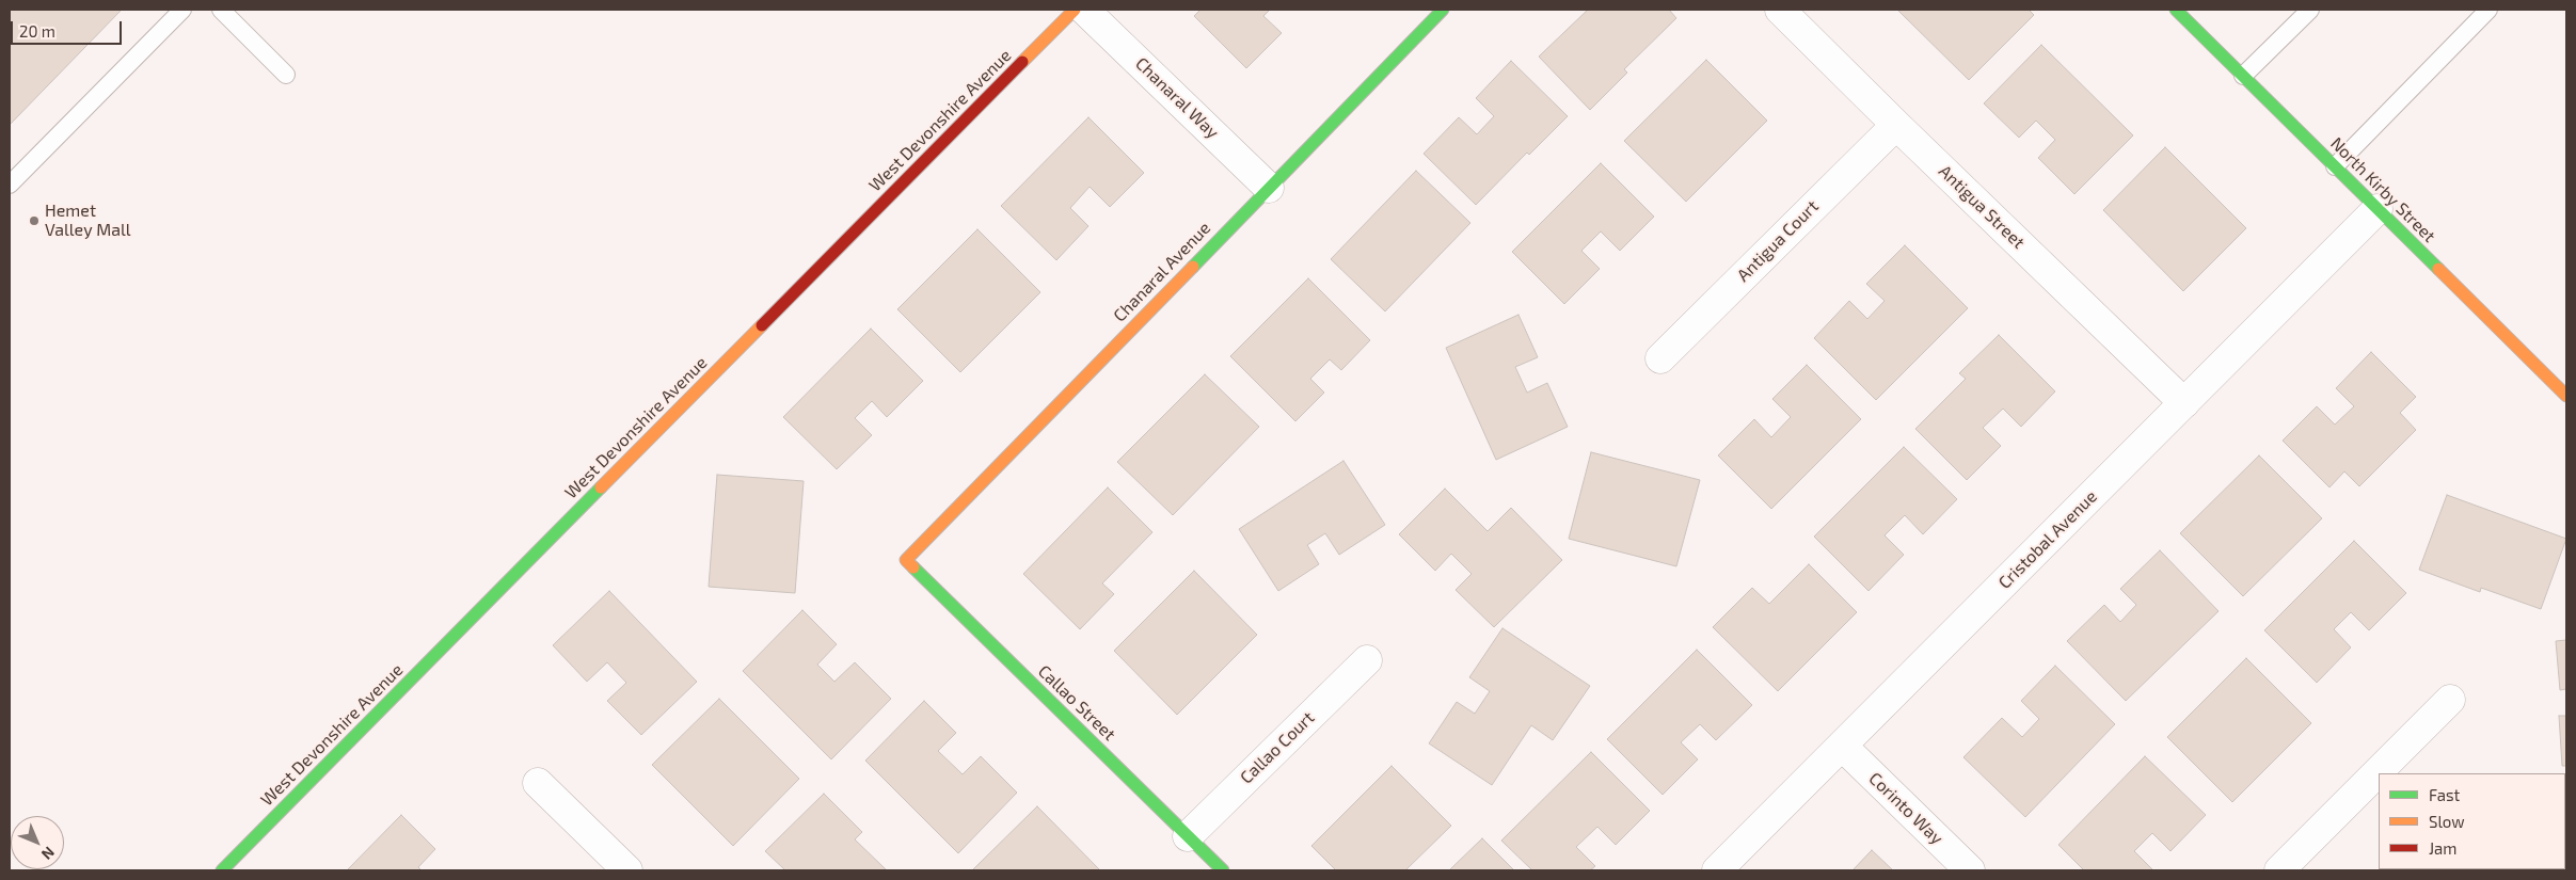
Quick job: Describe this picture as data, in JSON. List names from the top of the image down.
{
  "streets": {
    "street": [
      "Chanaral Way",
      "West Devonshire Avenue",
      "North Kirby Street",
      "Antigua Street",
      "Antigua Court",
      "Chanaral Avenue",
      "Cristobal Avenue",
      "Callao Street",
      "Callao Court",
      "Corinto Way"
    ]
  },
  "crossings": [
    ["Chanaral Way", "Chanaral Avenue"],
    ["North Kirby Street", "Cristobal Avenue"],
    ["Antigua Street", "Antigua Court"],
    ["Antigua Street", "Cristobal Avenue"],
    ["Chanaral Avenue", "Callao Street"],
    ["Cristobal Avenue", "Corinto Way"],
    ["Callao Street", "Callao Court"]
  ],
  "places": ["Hemet Valley Mall"],
  "legend": ["Fast", "Slow", "Jam"],
  "scale_bar": "20 m",
  "north": "bottom right"
}
